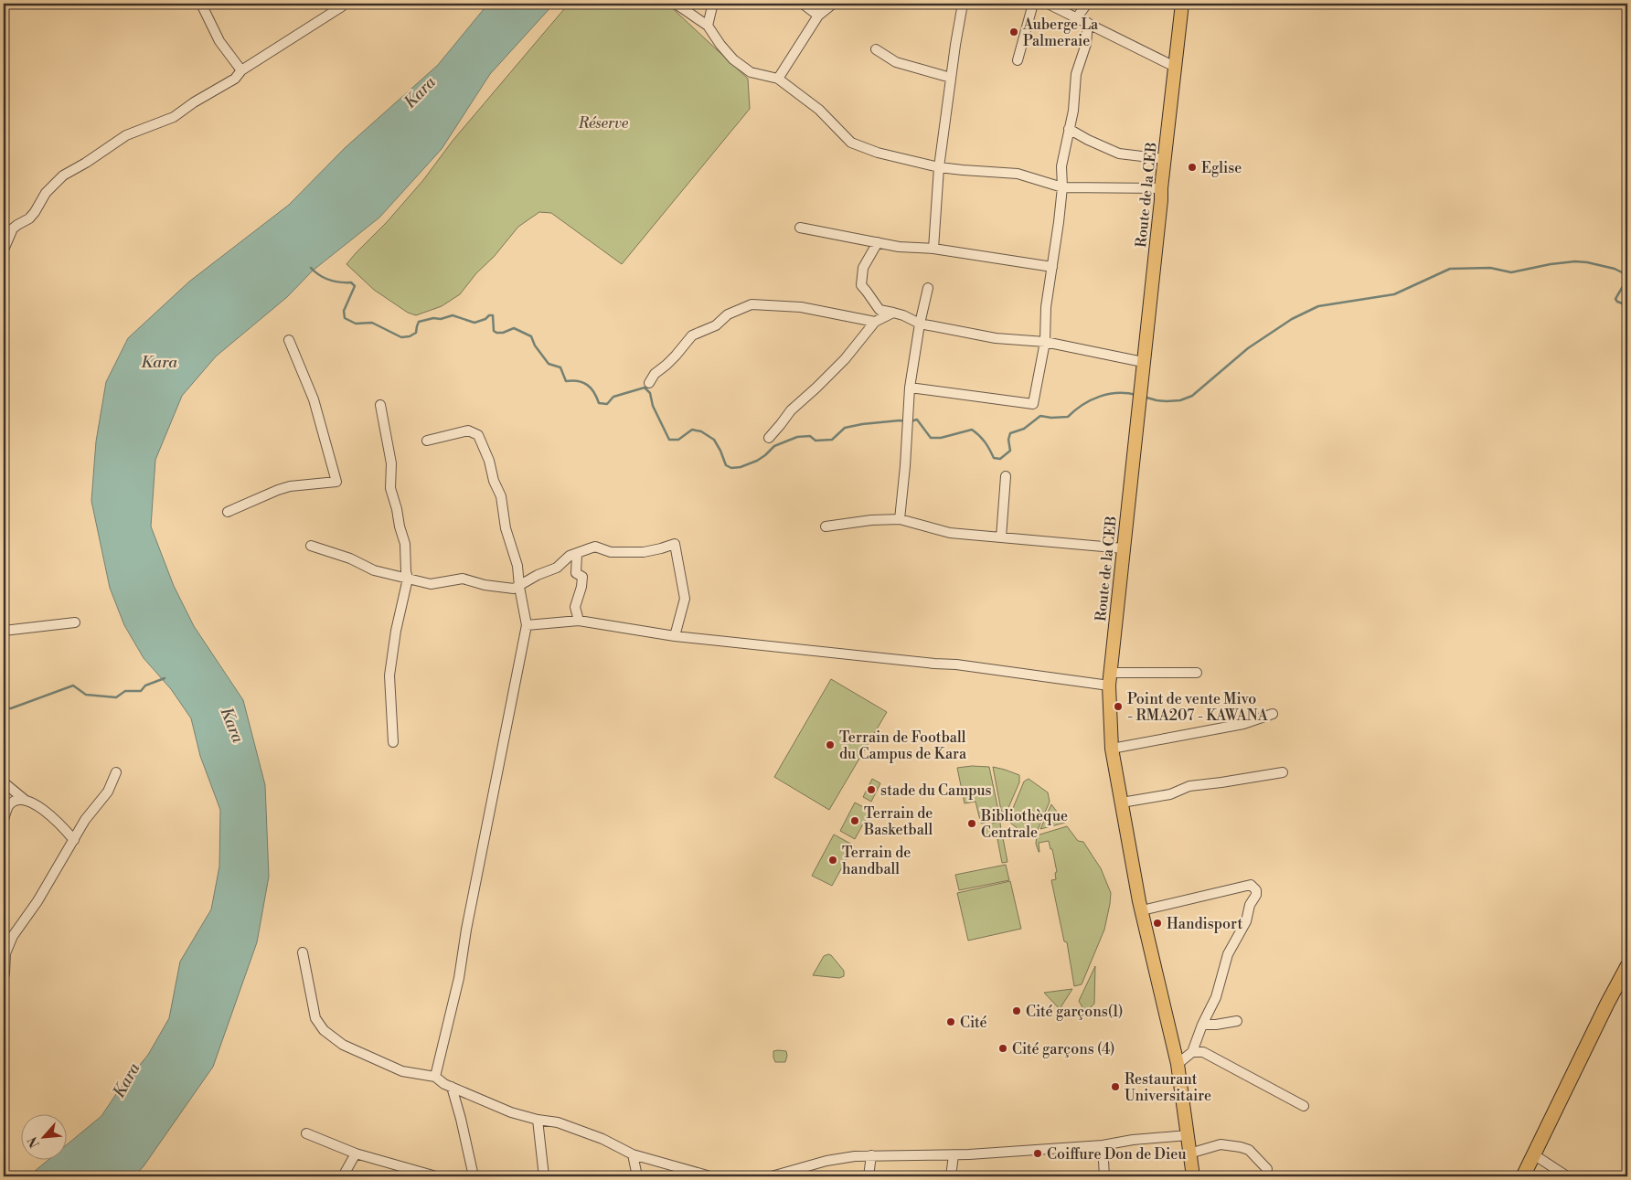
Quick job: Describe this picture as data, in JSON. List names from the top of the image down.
{
  "streets": {
    "main road": ["Route de la CEB"]
  },
  "water": ["Kara"],
  "parks": ["Réserve"],
  "places": [
    "Auberge La Palmeraie",
    "Eglise",
    "Point de vente Mivo - RMA207 - KAWANA",
    "Terrain de Football du Campus de Kara",
    "stade du Campus",
    "Terrain de Basketball",
    "Bibliothèque Centrale",
    "Terrain de handball",
    "Handisport",
    "Cité garçons(1)",
    "Cité",
    "Cité garçons (4)",
    "Restaurant Universitaire",
    "Coiffure Don de Dieu"
  ],
  "north": "bottom left"
}
